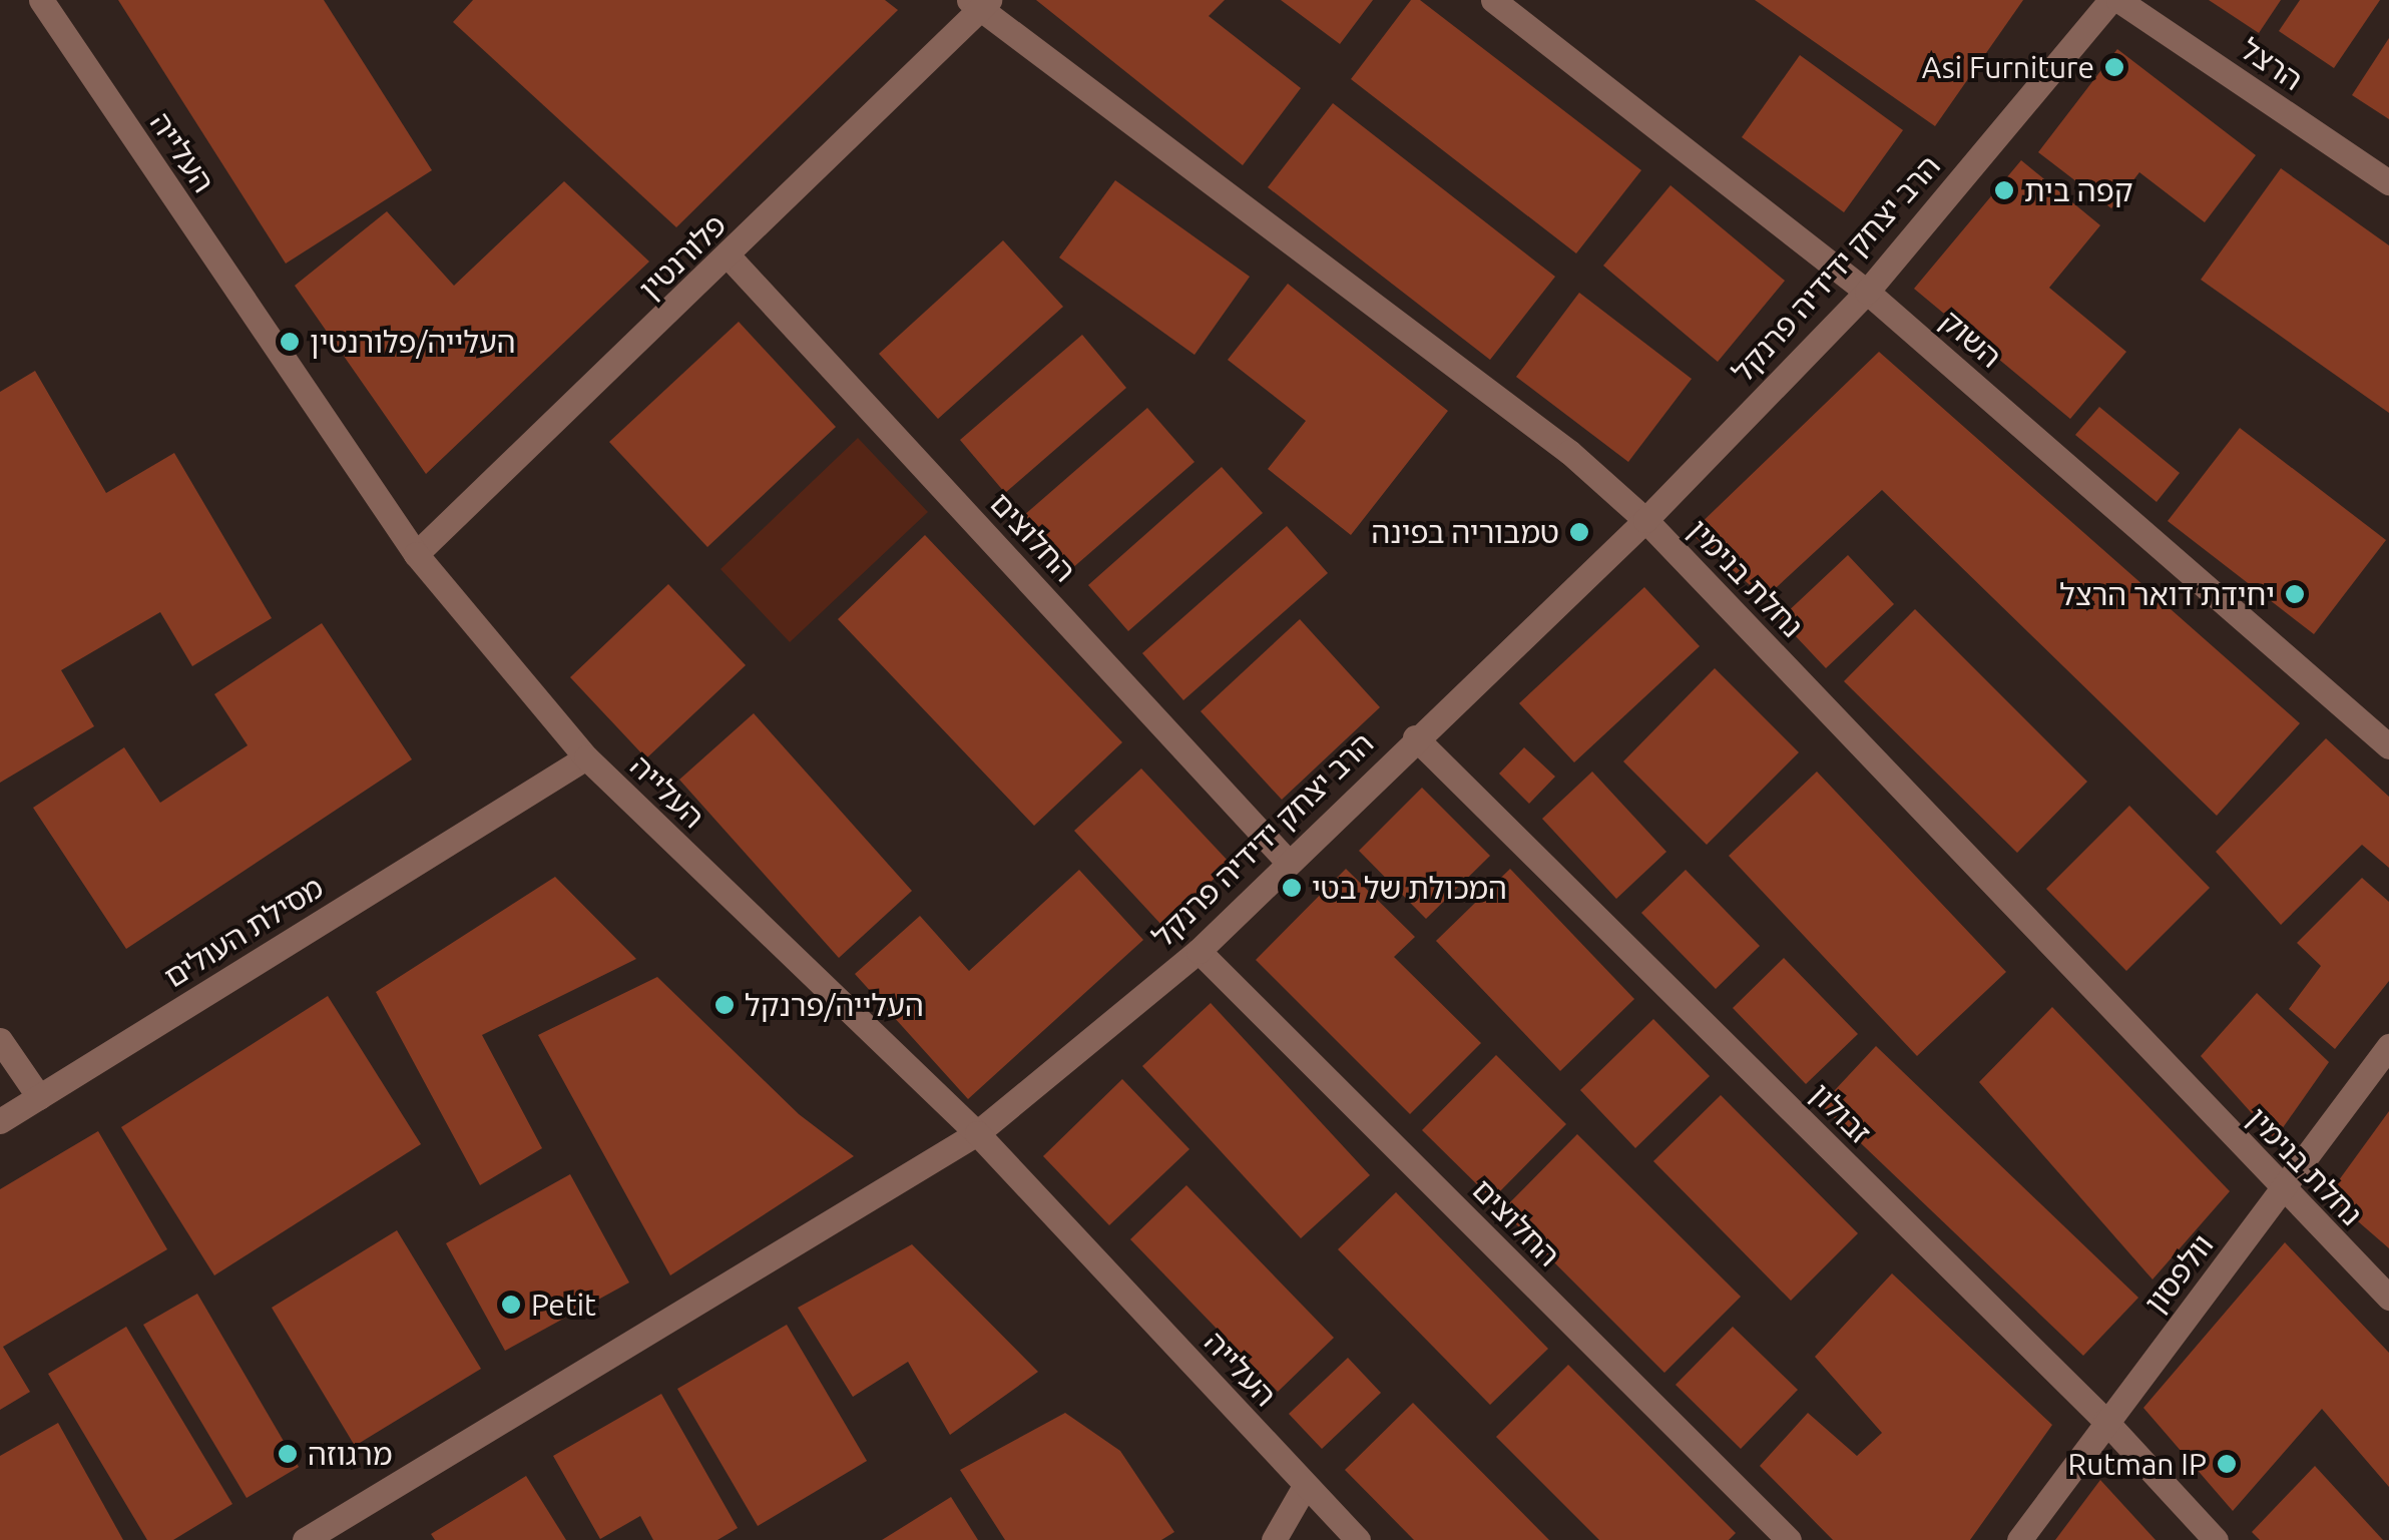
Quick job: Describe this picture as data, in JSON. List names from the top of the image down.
{
  "streets": {
    "street": [
      "הרצל",
      "העלייה",
      "פלורנטין",
      "הרב יצחק ידידיה פרנקל",
      "השוק",
      "החלוצים",
      "נחלת בנימין",
      "מסילת העולים",
      "זבולון",
      "וולפסון"
    ]
  },
  "crossings": [
    ["העלייה", "פלורנטין"],
    ["העלייה", "הרב יצחק ידידיה פרנקל"],
    ["העלייה", "מסילת העולים"],
    ["פלורנטין", "החלוצים"],
    ["פלורנטין", "נחלת בנימין"],
    ["הרב יצחק ידידיה פרנקל", "השוק"],
    ["הרב יצחק ידידיה פרנקל", "החלוצים"],
    ["הרב יצחק ידידיה פרנקל", "נחלת בנימין"],
    ["הרב יצחק ידידיה פרנקל", "זבולון"],
    ["נחלת בנימין", "וולפסון"],
    ["זבולון", "וולפסון"]
  ],
  "places": [
    "Asi Furniture",
    "קפה בית",
    "העלייה/פלורנטין",
    "טמבוריה בפינה",
    "יחידת דואר הרצל",
    "המכולת של בטי",
    "העלייה/פרנקל",
    "Petit",
    "מרגוזה",
    "Rutman IP"
  ]
}
